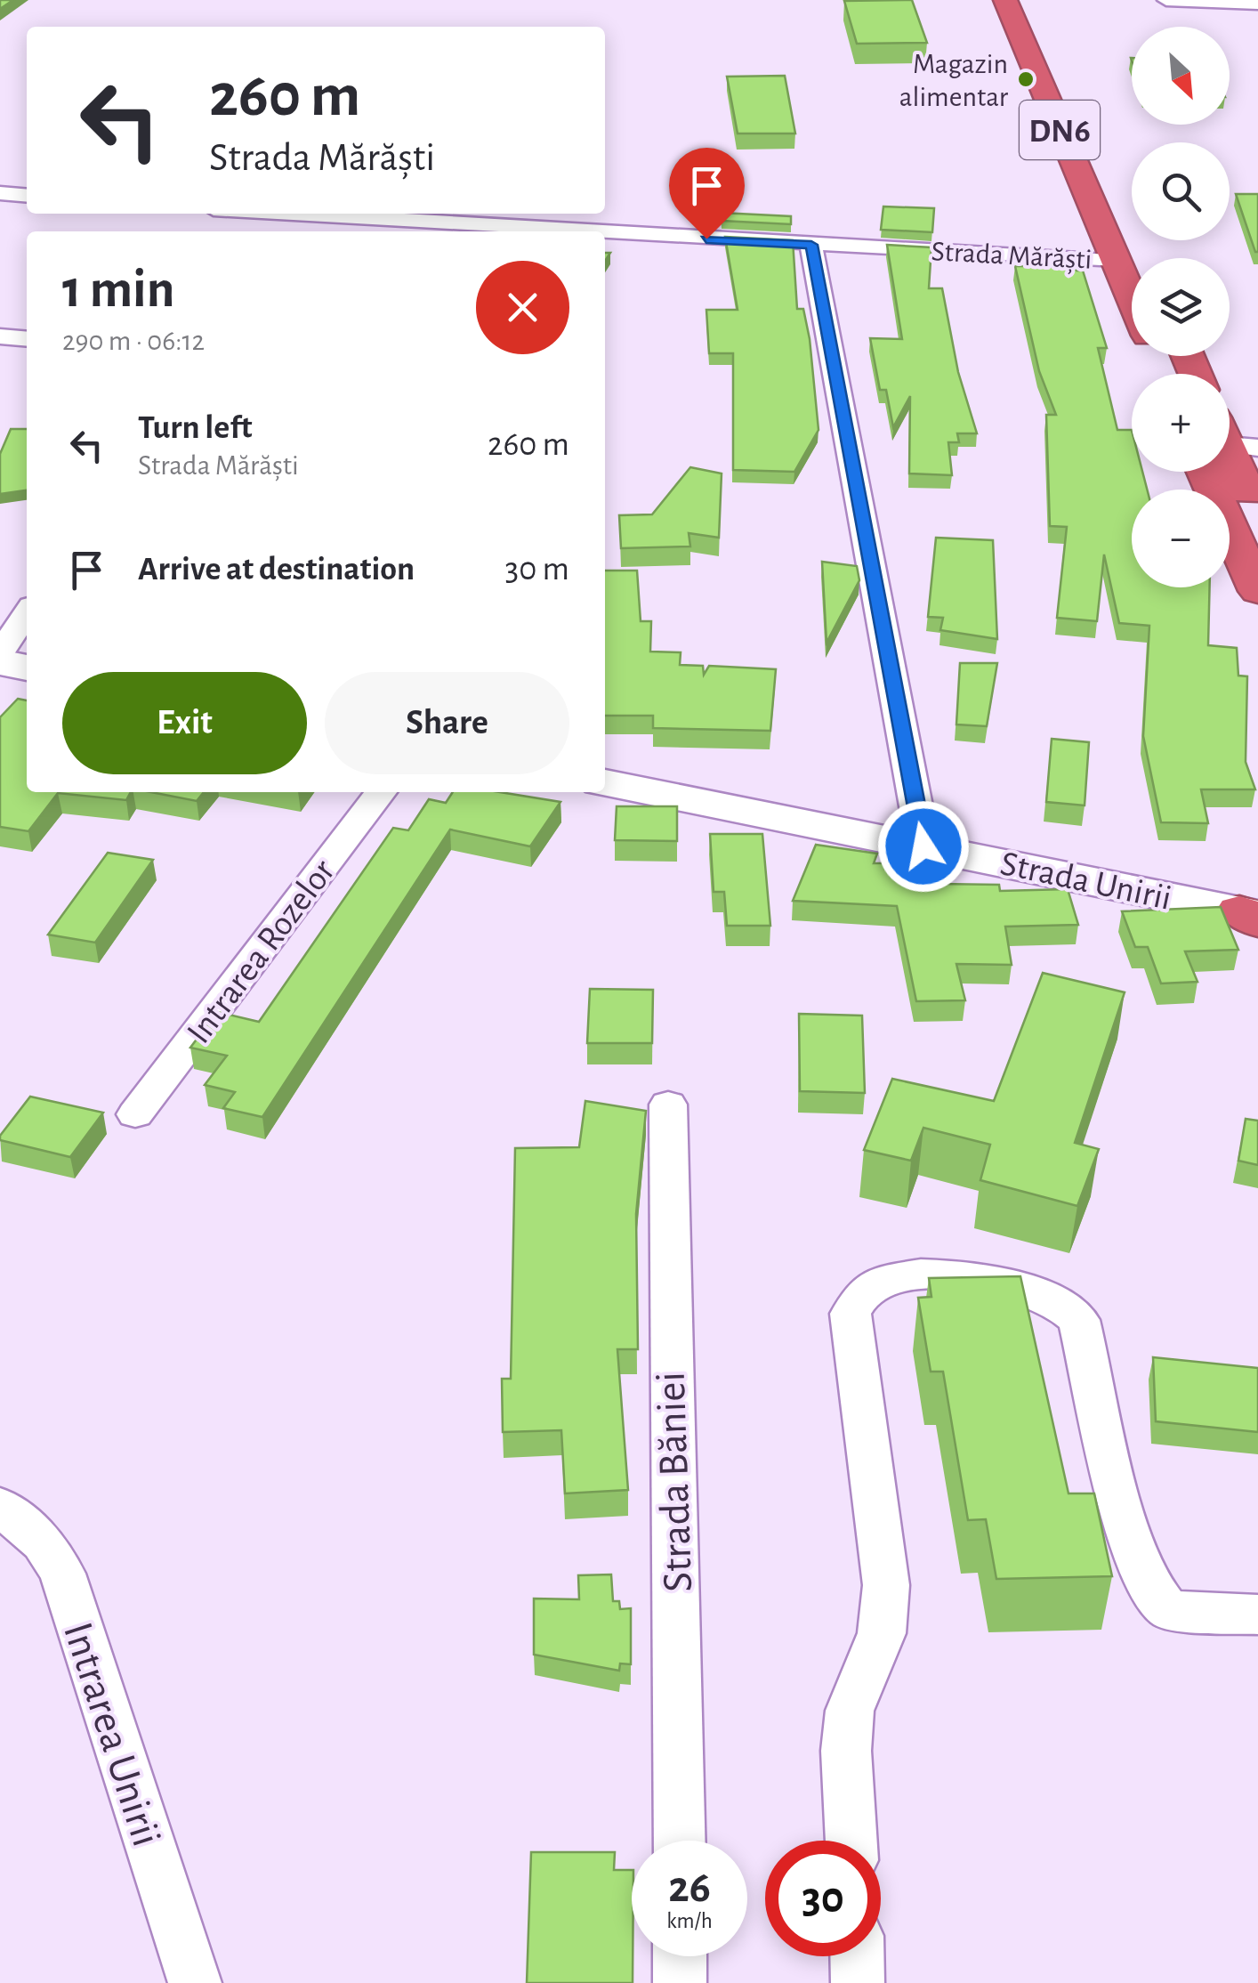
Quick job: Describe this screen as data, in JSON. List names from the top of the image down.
{
  "streets": {
    "highway": ["DN6"],
    "main road": ["Strada Unirii"],
    "street": [
      "Strada Mărăști",
      "Intrarea Rozelor",
      "Strada Băniei",
      "Intrarea Unirii"
    ]
  },
  "crossings": [
    ["DN6", "Strada Mărăști"]
  ],
  "places": ["Magazin alimentar"],
  "north": "bottom right",
  "page": {
    "map_buttons": ["+", "−"],
    "turn": ["260 m", "Strada Mărăști"],
    "heading": ["1 min", "290 m · 06:12"],
    "list": [
      {
        "name": "Turn left",
        "note": "Strada Mărăști",
        "value": "260 m"
      },
      {
        "name": "Arrive at destination",
        "value": "30 m"
      }
    ],
    "buttons": ["Exit", "Share"],
    "speed": "26 km/h",
    "limit": "30"
  }
}
